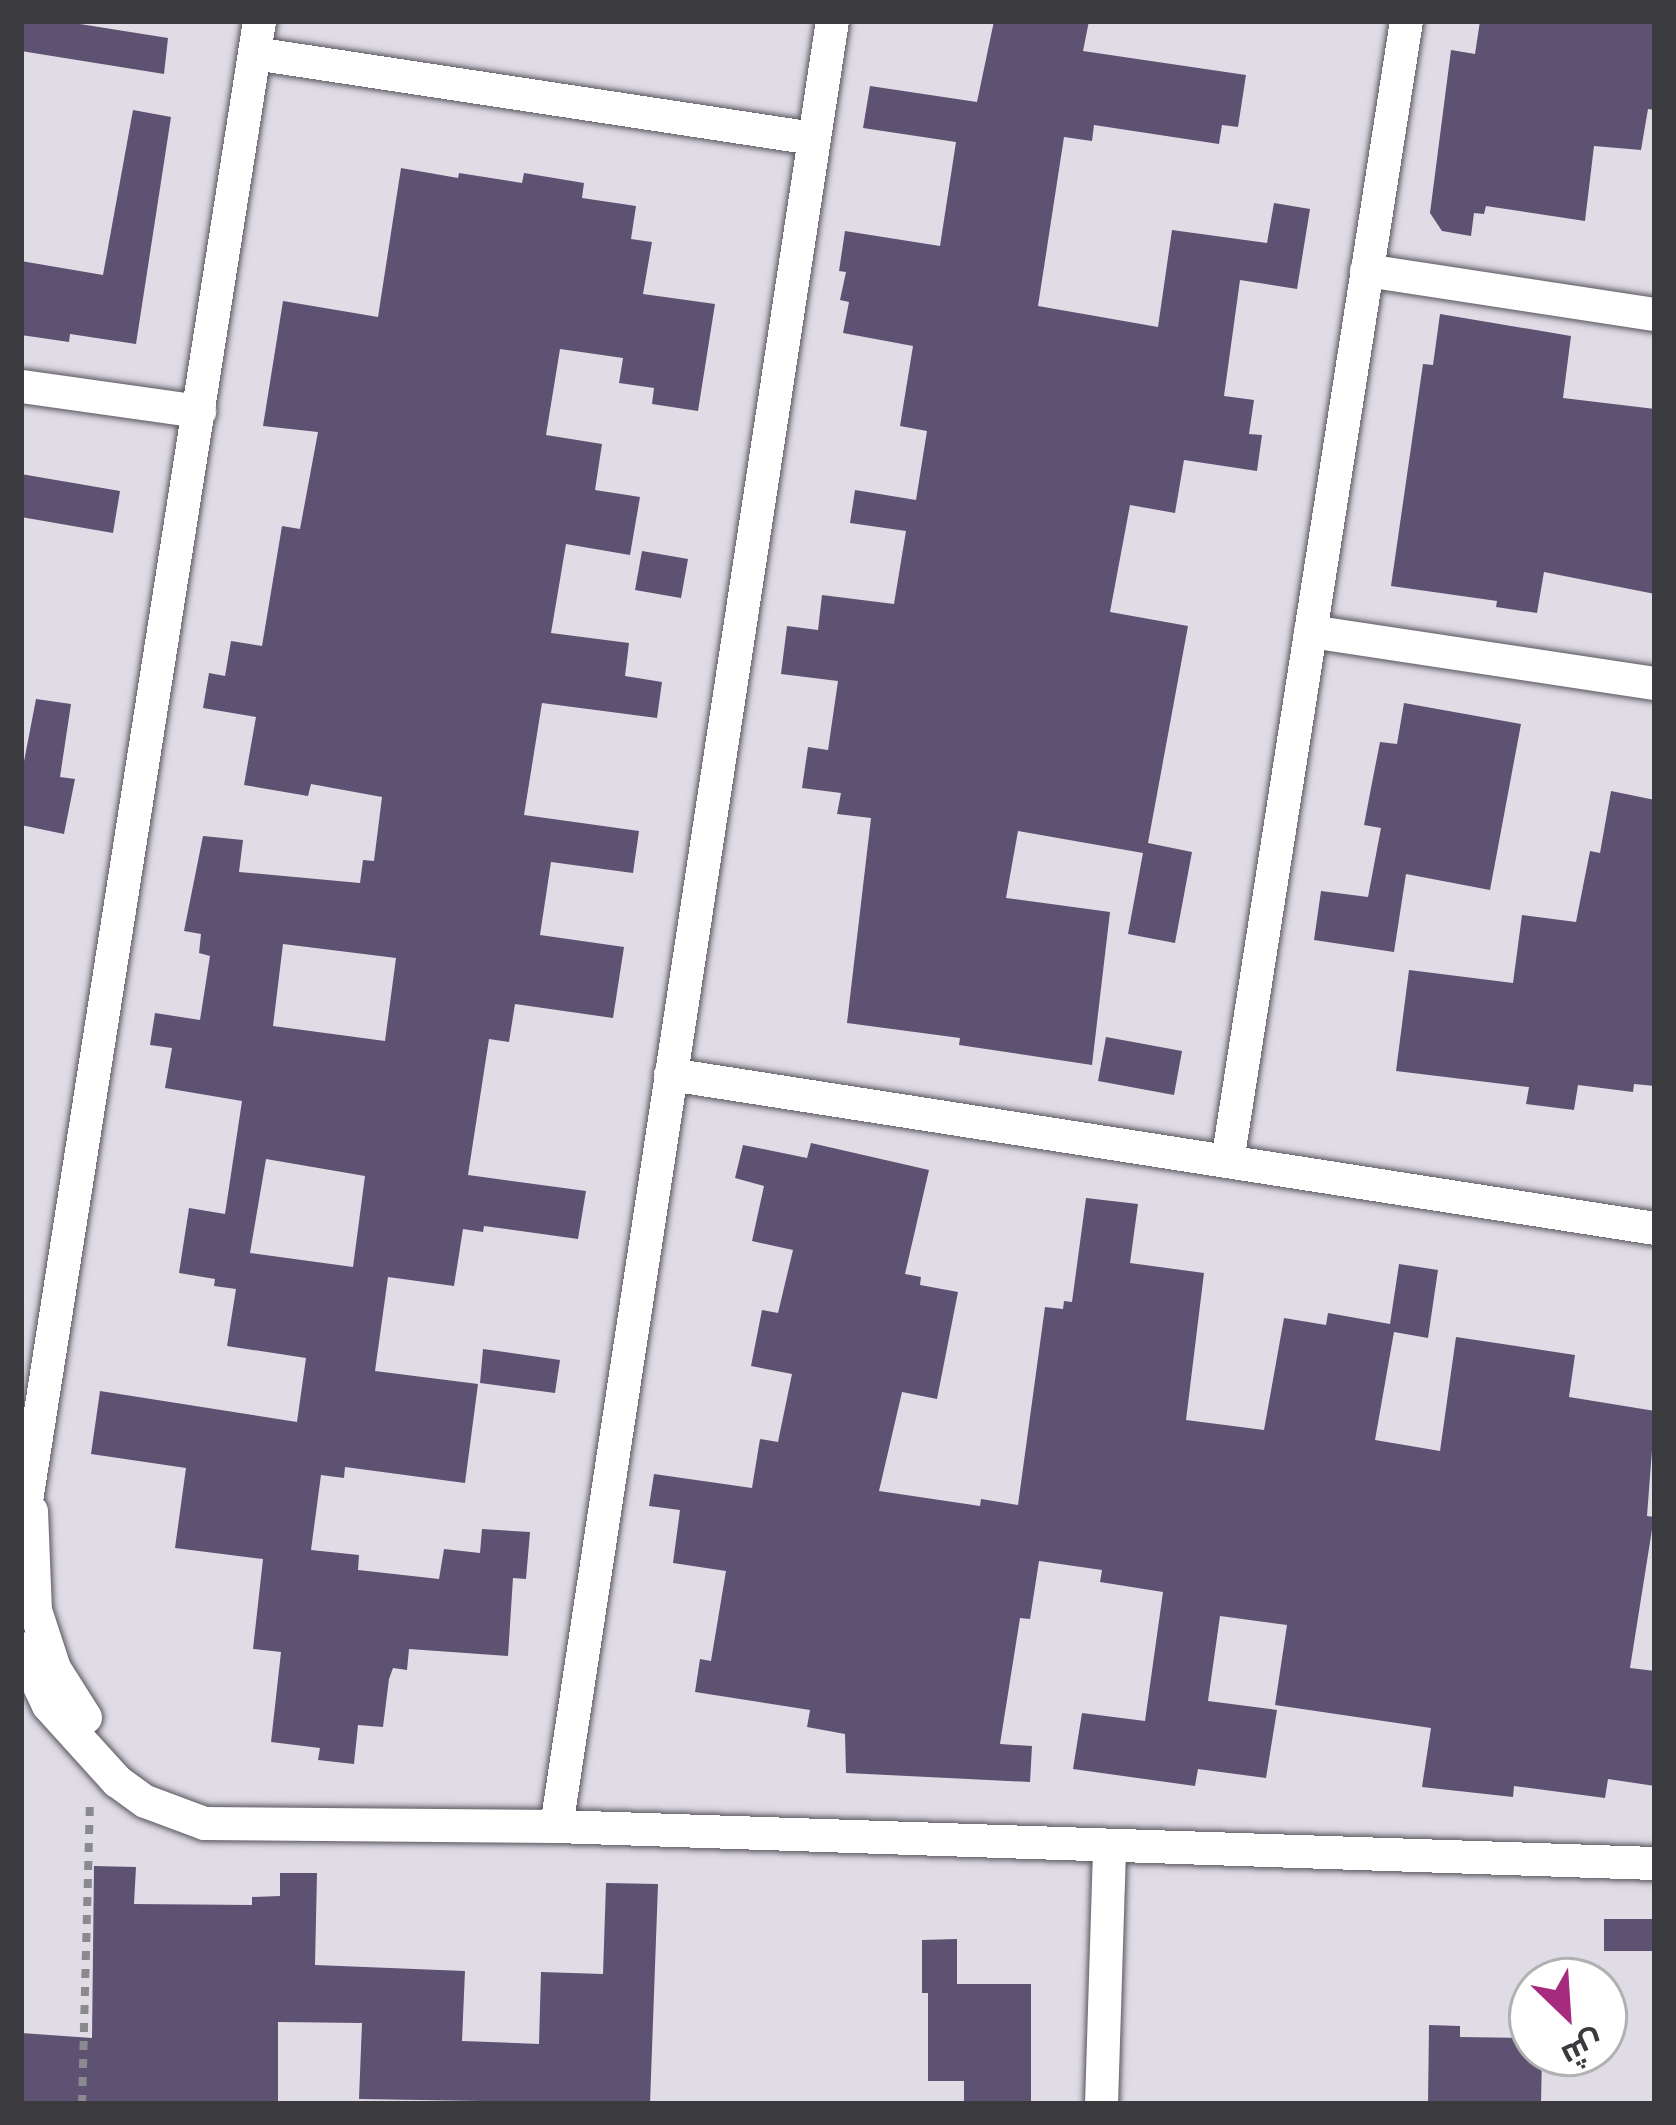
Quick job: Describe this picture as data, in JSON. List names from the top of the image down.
{
  "north": "bottom right"
}
